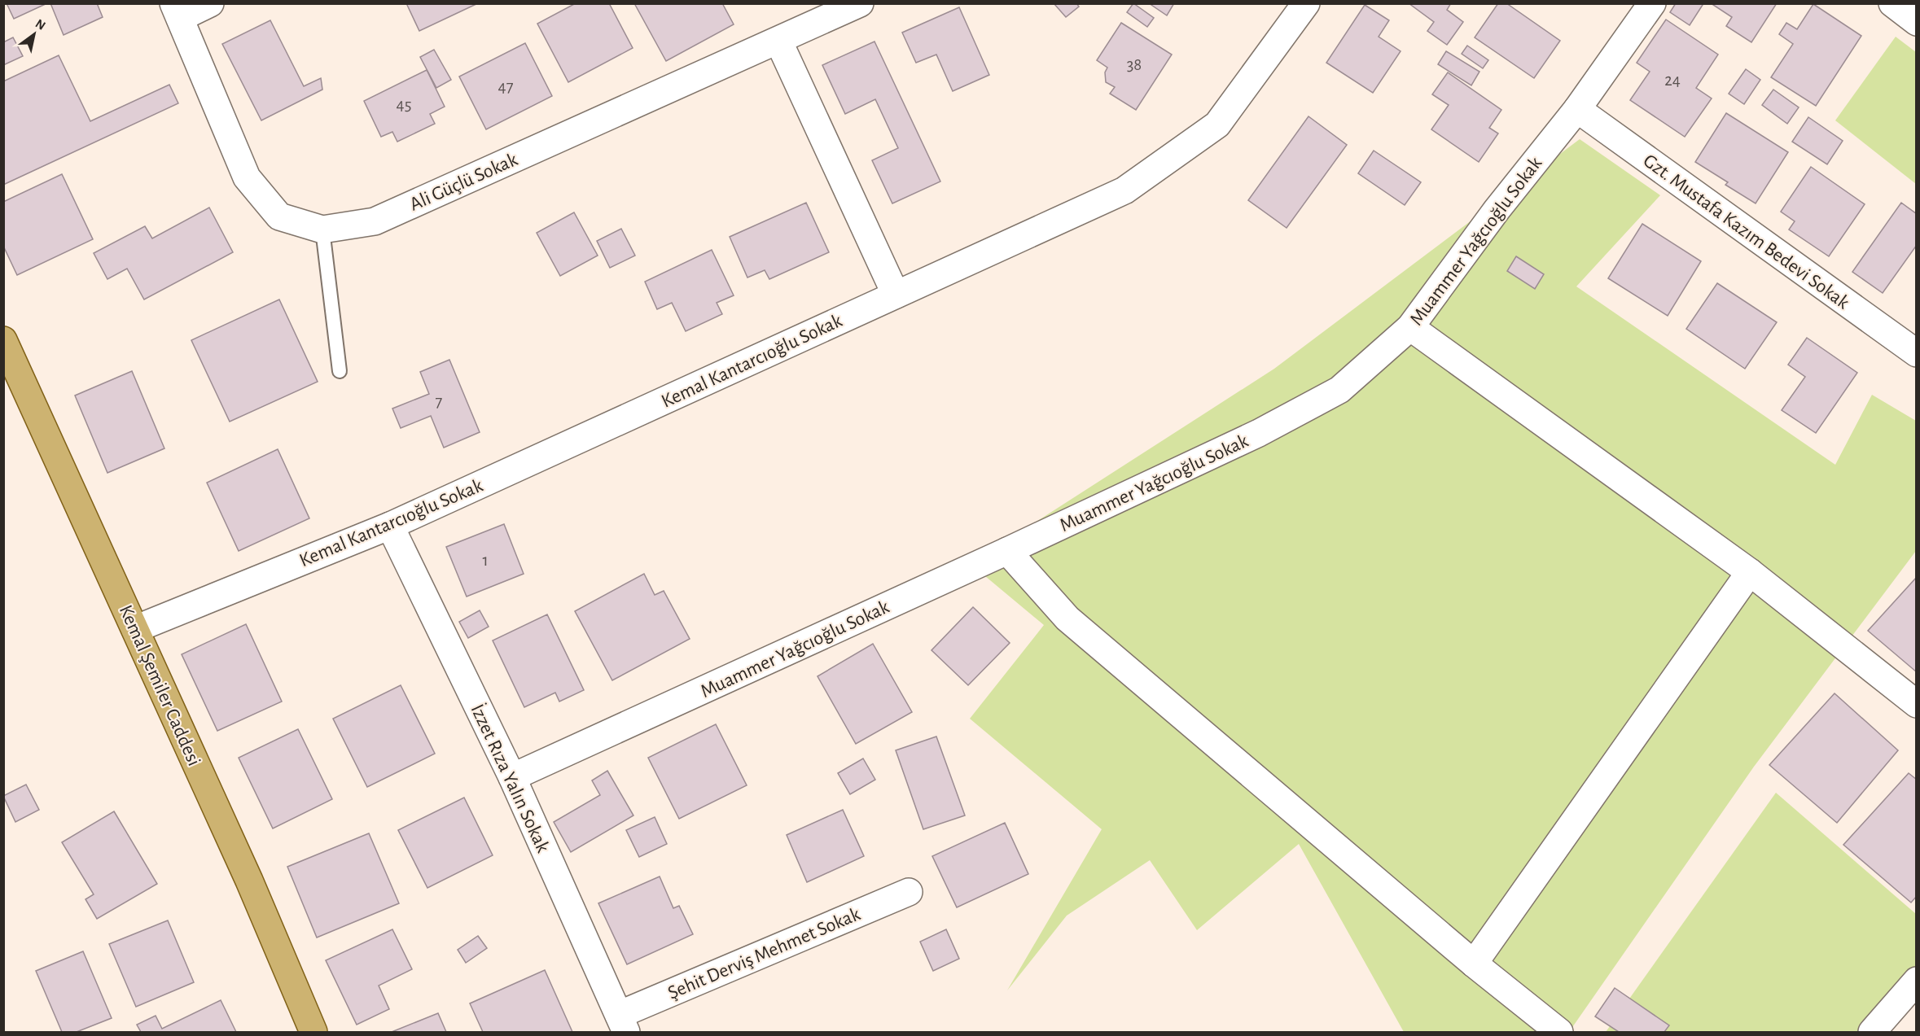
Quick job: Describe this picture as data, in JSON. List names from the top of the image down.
{
  "streets": {
    "main road": ["Kemal Şemiler Caddesi"],
    "street": [
      "Ali Güçlü Sokak",
      "Gzt. Mustafa Kazım Bedevi Sokak",
      "Muammer Yağcıoğlu Sokak",
      "Kemal Kantarcıoğlu Sokak",
      "İzzet Rıza Yalın Sokak",
      "Şehit Derviş Mehmet Sokak"
    ]
  },
  "crossings": [
    ["Gzt. Mustafa Kazım Bedevi Sokak", "Muammer Yağcıoğlu Sokak"],
    ["Muammer Yağcıoğlu Sokak", "İzzet Rıza Yalın Sokak"],
    ["Kemal Kantarcıoğlu Sokak", "Kemal Şemiler Caddesi"],
    ["Kemal Kantarcıoğlu Sokak", "İzzet Rıza Yalın Sokak"],
    ["İzzet Rıza Yalın Sokak", "Şehit Derviş Mehmet Sokak"]
  ],
  "house_numbers": [
    "38",
    "24",
    "47",
    "45",
    "7",
    "1"
  ],
  "north": "top right"
}
